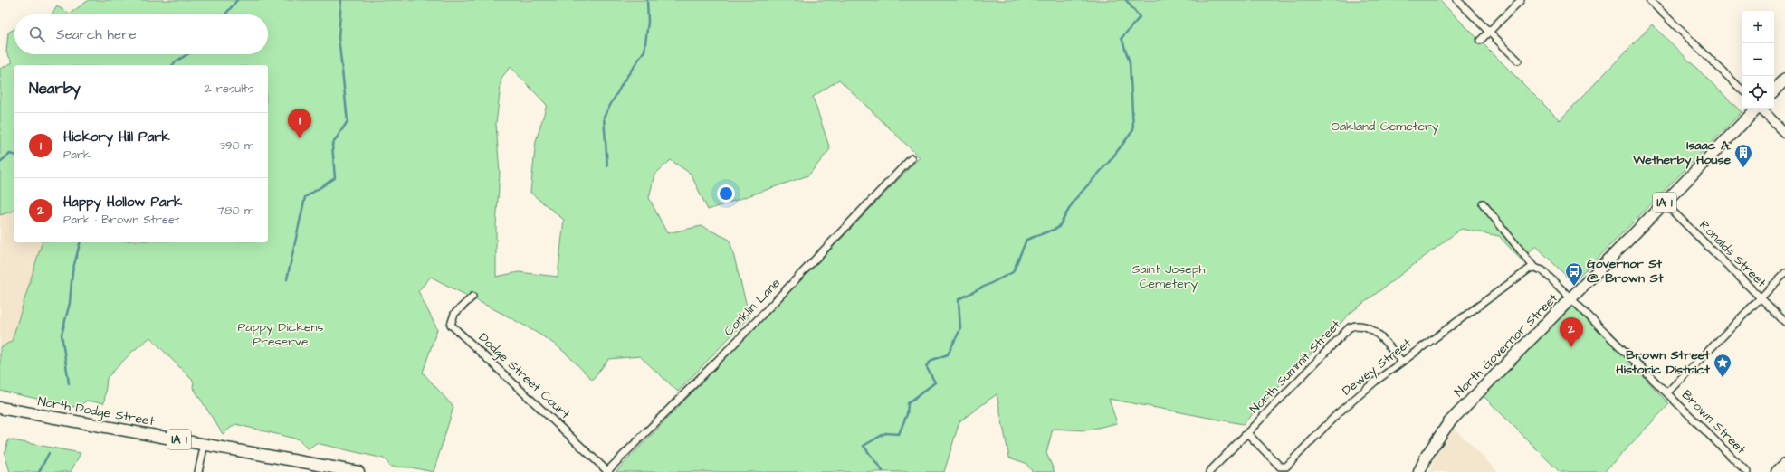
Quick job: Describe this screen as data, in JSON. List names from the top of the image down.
{
  "streets": {
    "main road": ["IA 1", "North Governor Street", "North Dodge Street"],
    "street": [
      "Ronalds Street",
      "Conklin Lane",
      "North Summit Street",
      "Dewey Street",
      "Dodge Street Court",
      "Brown Street"
    ]
  },
  "crossings": [
    ["Ronalds Street", "North Governor Street"],
    ["Conklin Lane", "Dodge Street Court"],
    ["North Governor Street", "Brown Street"],
    ["North Summit Street", "Dewey Street"],
    ["Dewey Street", "Brown Street"]
  ],
  "parks": ["Oakland Cemetery", "Saint Joseph Cemetery", "Pappy Dickens Preserve"],
  "places": {
    "building": ["Isaac A. Wetherby House"],
    "bus stop": ["Governor St @ Brown St"],
    "place": ["Brown Street Historic District"]
  },
  "page": {
    "map_buttons": ["+", "−"],
    "search": "Search here",
    "heading": ["Nearby", "2 results"],
    "pins": ["1", "2"],
    "list": [
      {
        "mark": "1",
        "name": "Hickory Hill Park",
        "note": "Park",
        "value": "390 m"
      },
      {
        "mark": "2",
        "name": "Happy Hollow Park",
        "note": "Park · Brown Street",
        "value": "780 m"
      }
    ]
  }
}
